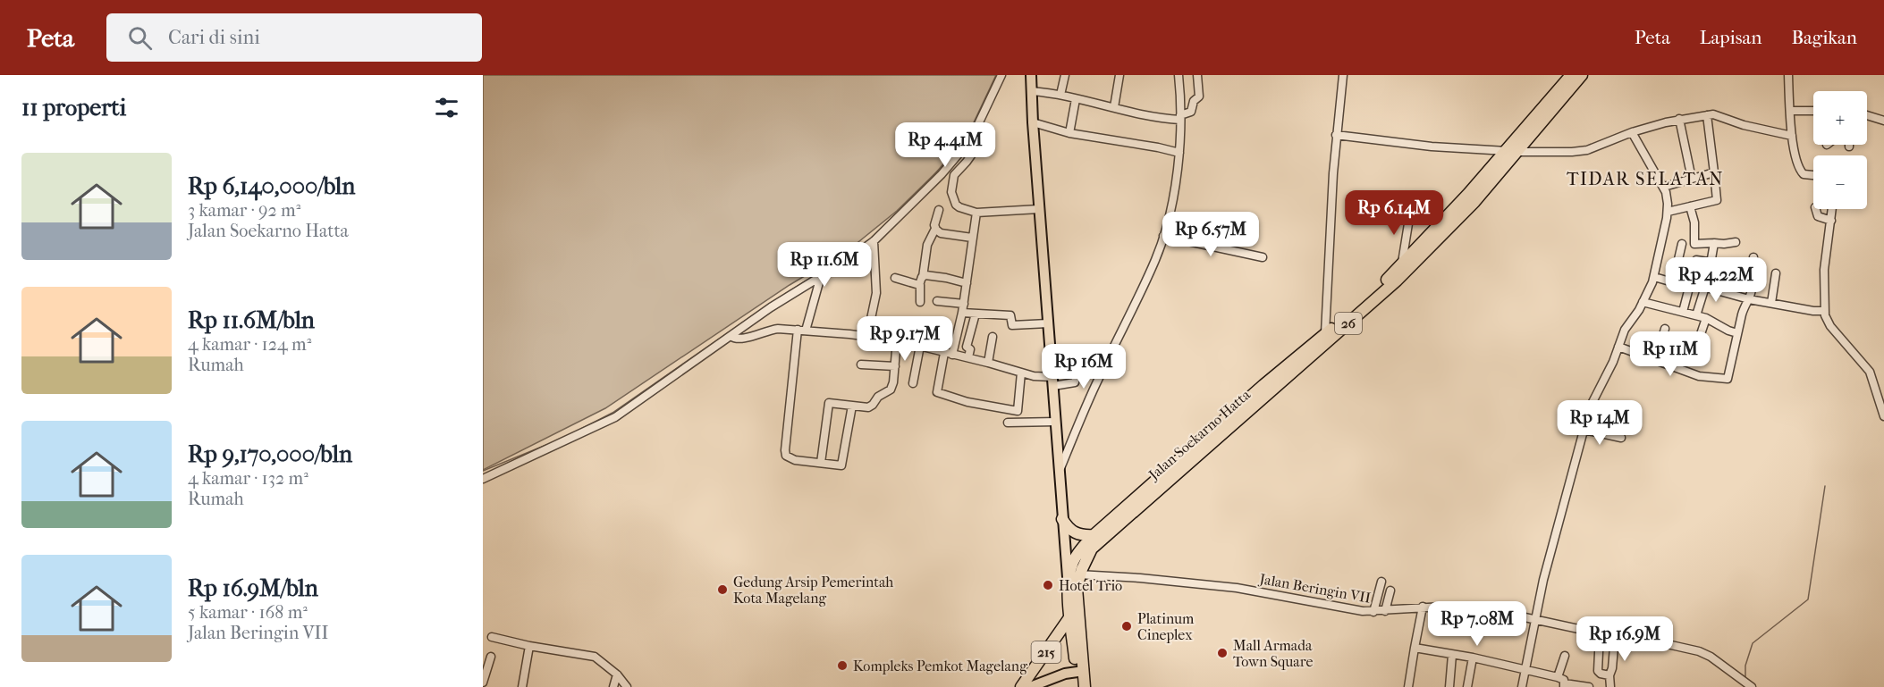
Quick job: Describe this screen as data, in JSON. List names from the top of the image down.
{
  "streets": {
    "highway": ["26", "Jalan Soekarno Hatta", "215"],
    "street": ["Jalan Beringin VII"]
  },
  "crossings": [
    ["26", "Jalan Soekarno Hatta"],
    ["26", "Jalan Beringin VII"],
    ["26", "215"]
  ],
  "districts": ["TIDAR SELATAN"],
  "places": [
    "Hotel Trio",
    "Gedung Arsip Pemerintah Kota Magelang",
    "Platinum Cineplex",
    "Mall Armada Town Square",
    "Kompleks Pemkot Magelang"
  ],
  "page": {
    "header": "Peta",
    "search": "Cari di sini",
    "nav": ["Peta", "Lapisan", "Bagikan"],
    "heading": "11 properti",
    "map_buttons": ["+", "−"],
    "price": [
      "Rp 4.41M",
      "Rp 6.14M",
      "Rp 6.57M",
      "Rp 11.6M",
      "Rp 4.22M",
      "Rp 9.17M",
      "Rp 11M",
      "Rp 16M",
      "Rp 14M",
      "Rp 7.08M",
      "Rp 16.9M"
    ],
    "list": [
      {
        "name": "Rp 6,140,000/bln",
        "note": "3 kamar · 92 m² · Jalan Soekarno Hatta"
      },
      {
        "name": "Rp 11.6M/bln",
        "note": "4 kamar · 124 m² · Rumah"
      },
      {
        "name": "Rp 9,170,000/bln",
        "note": "4 kamar · 132 m² · Rumah"
      },
      {
        "name": "Rp 16.9M/bln",
        "note": "5 kamar · 168 m² · Jalan Beringin VII"
      }
    ]
  }
}
